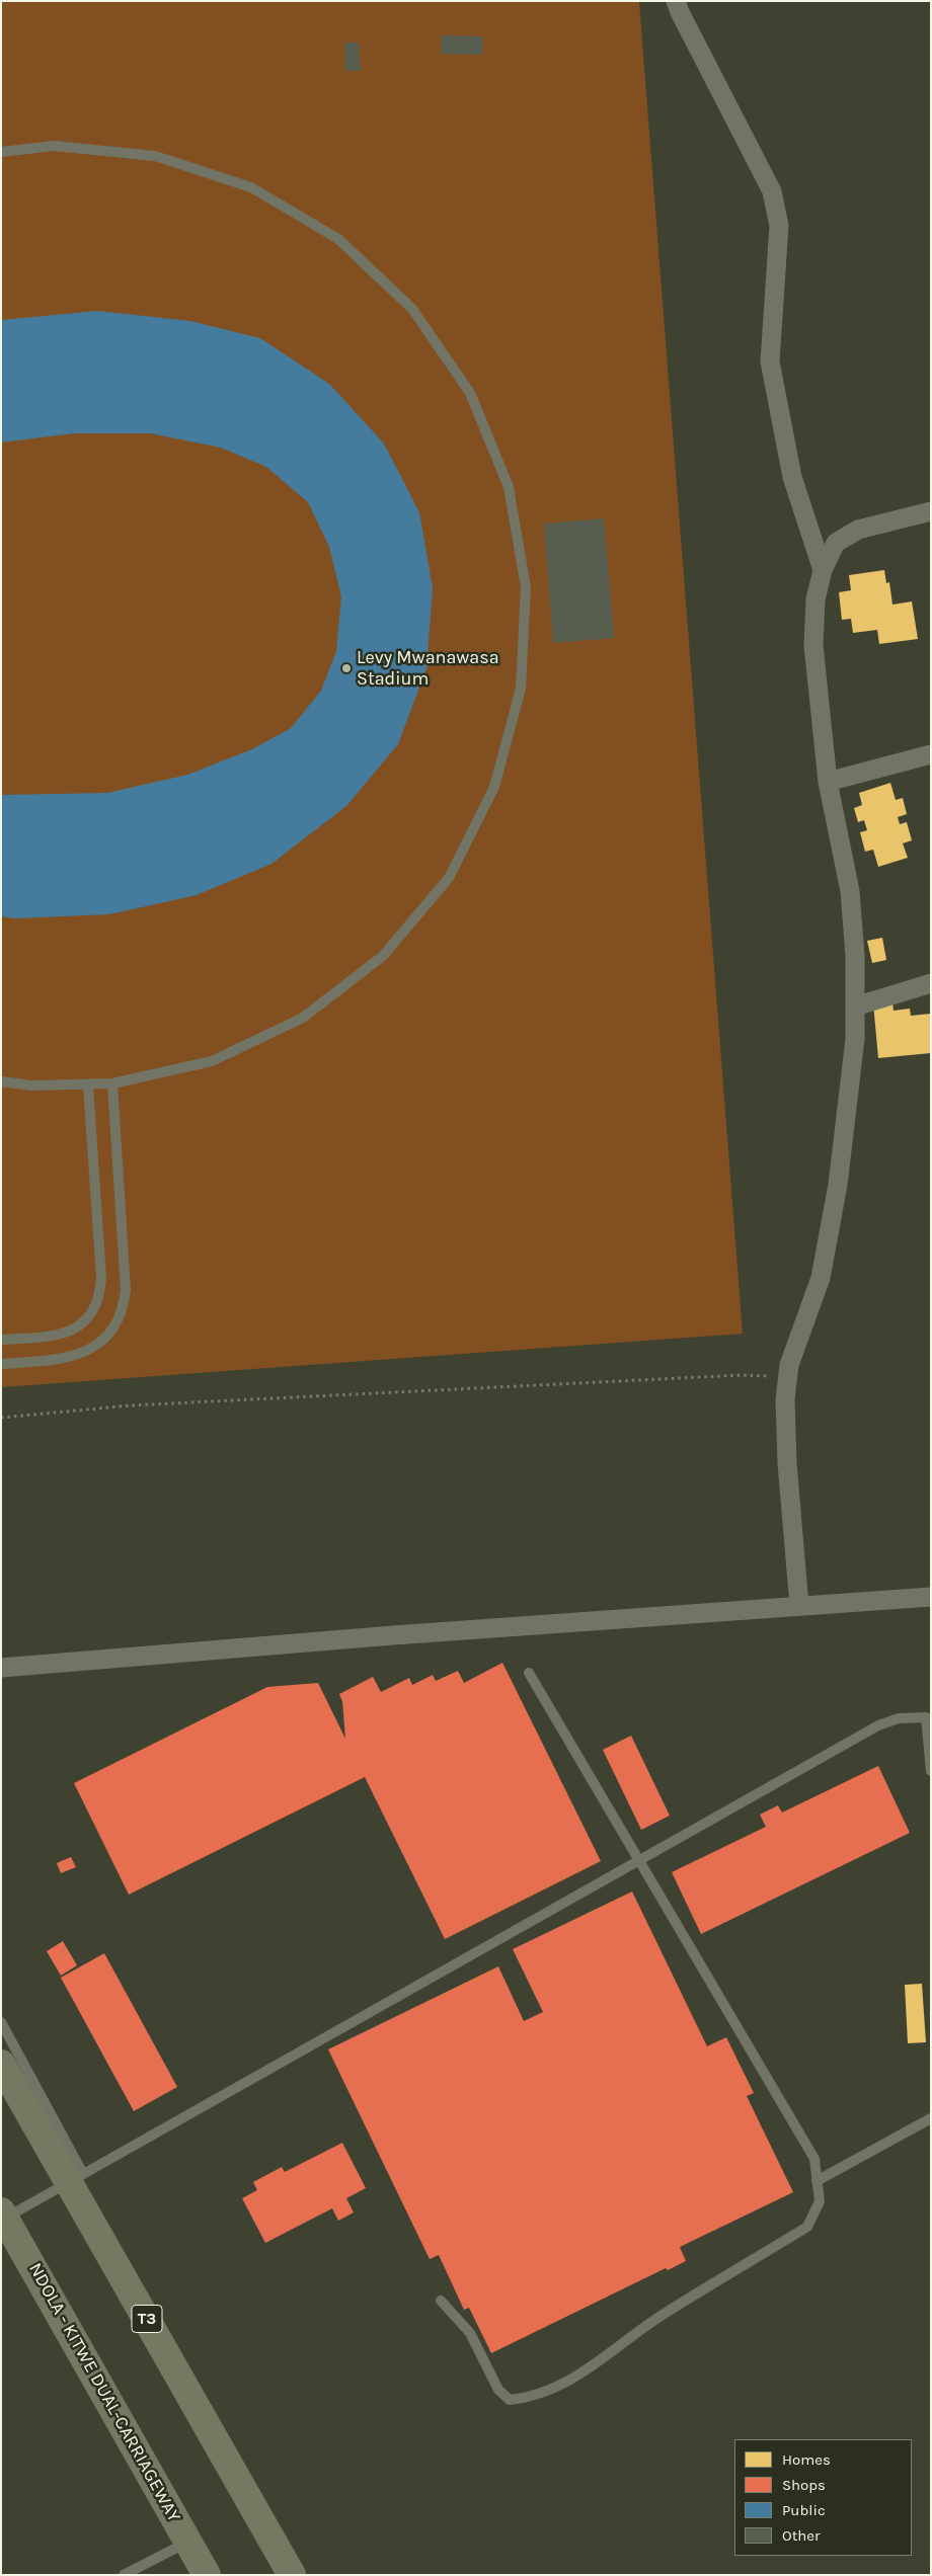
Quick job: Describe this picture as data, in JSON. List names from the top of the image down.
{
  "streets": {
    "highway": ["T3", "NDOLA - KITWE DUAL-CARRIAGEWAY"]
  },
  "places": ["Levy Mwanawasa Stadium"],
  "legend": [
    "Homes",
    "Shops",
    "Public",
    "Other"
  ]
}
